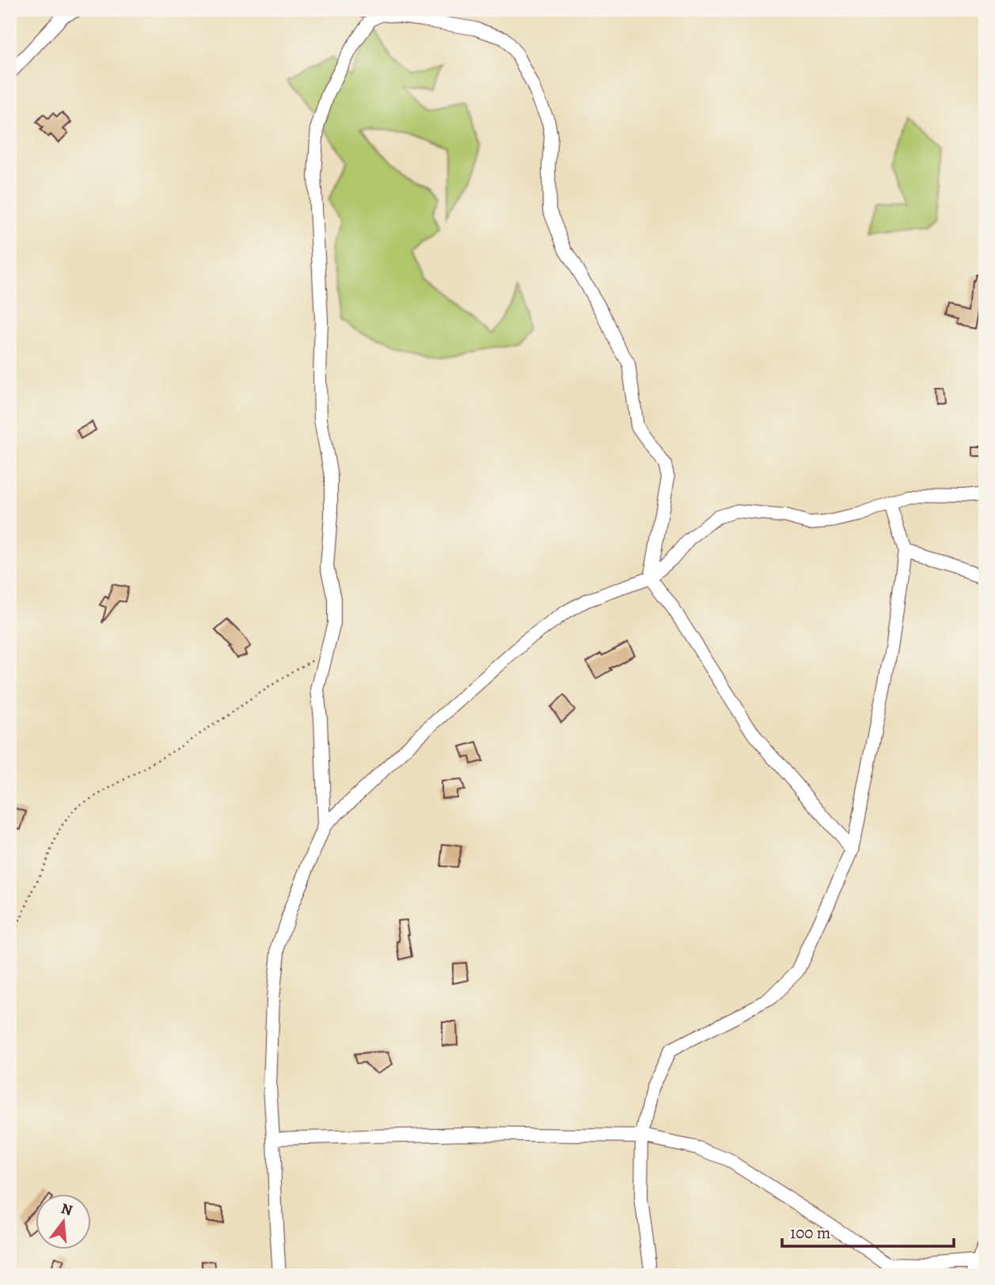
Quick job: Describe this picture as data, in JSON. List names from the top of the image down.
{
  "scale_bar": "100 m",
  "north": "top"
}
